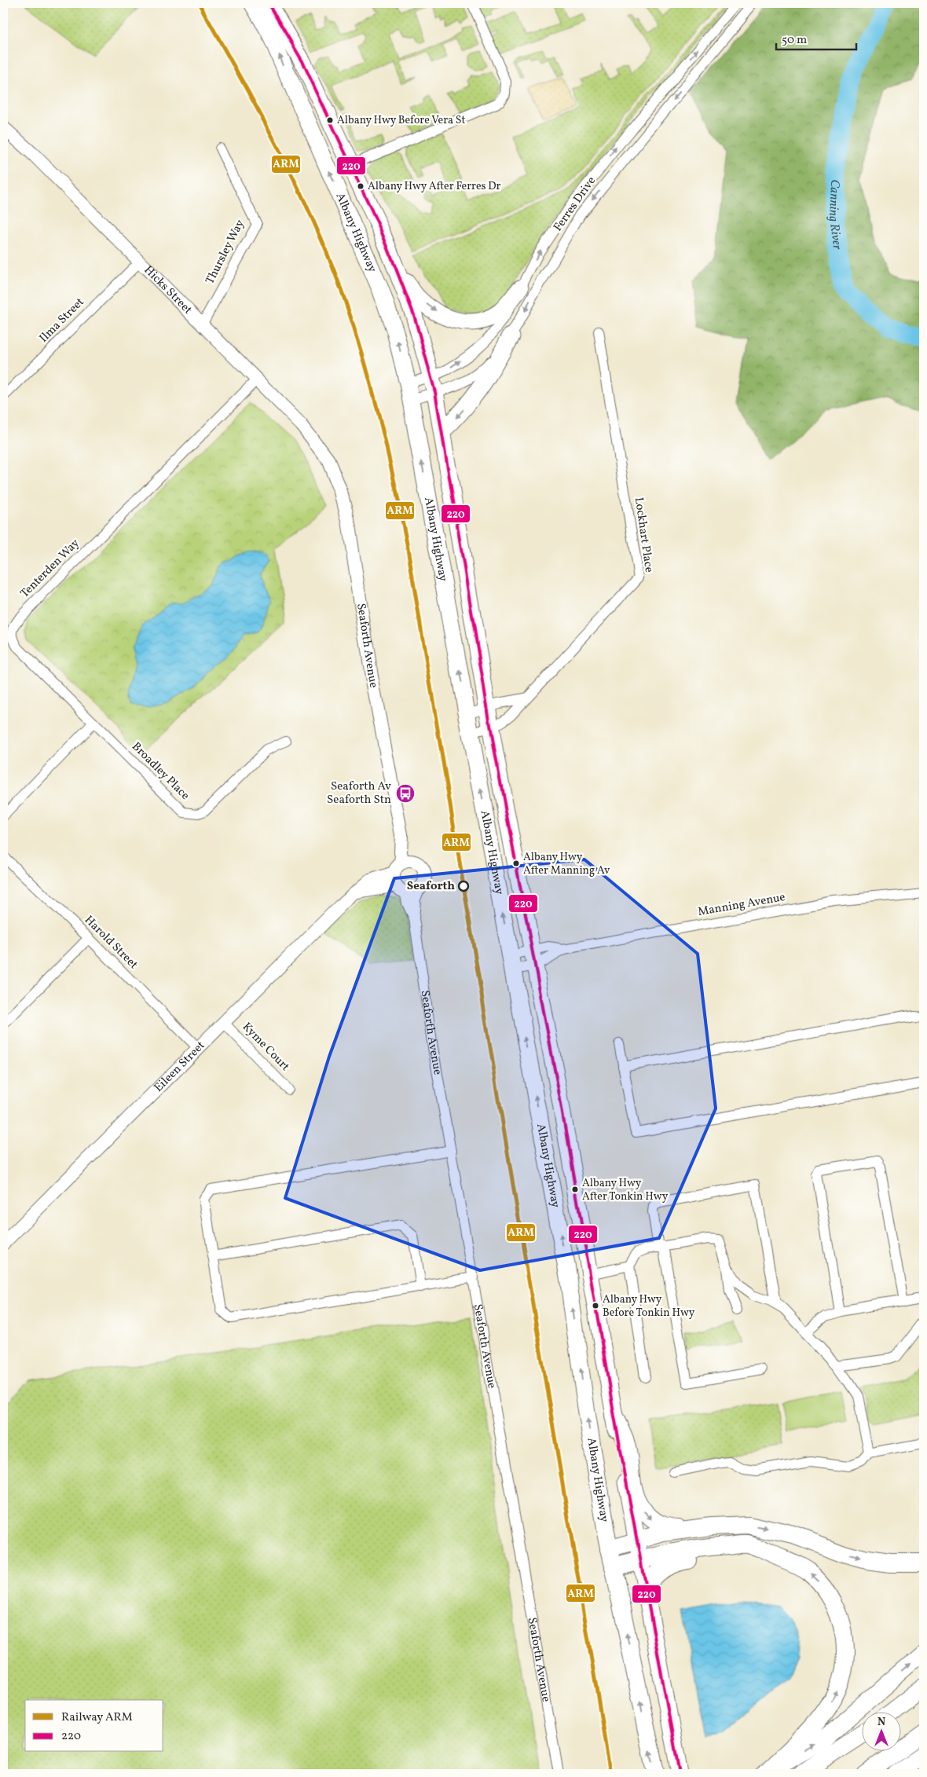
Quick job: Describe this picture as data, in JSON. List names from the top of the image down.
{
  "streets": {
    "highway": ["Albany Highway"],
    "street": [
      "Ferres Drive",
      "Thursley Way",
      "Hicks Street",
      "Ilma Street",
      "Lockhart Place",
      "Tenterden Way",
      "Seaforth Avenue",
      "Broadley Place",
      "Manning Avenue",
      "Harold Street",
      "Kyme Court",
      "Eileen Street"
    ]
  },
  "crossings": [
    ["Ferres Drive", "Albany Highway"],
    ["Albany Highway", "Lockhart Place"],
    ["Albany Highway", "Manning Avenue"],
    ["Thursley Way", "Hicks Street"],
    ["Hicks Street", "Ilma Street"],
    ["Hicks Street", "Tenterden Way"],
    ["Hicks Street", "Seaforth Avenue"],
    ["Tenterden Way", "Broadley Place"],
    ["Seaforth Avenue", "Eileen Street"],
    ["Harold Street", "Eileen Street"],
    ["Kyme Court", "Eileen Street"]
  ],
  "water": ["Canning River"],
  "places": {
    "other": [
      "Albany Hwy Before Vera St",
      "Albany Hwy After Ferres Dr",
      "Albany Hwy After Manning Av",
      "Seaforth",
      "Albany Hwy After Tonkin Hwy",
      "Albany Hwy Before Tonkin Hwy"
    ],
    "bus stop": ["Seaforth Av Seaforth Stn"]
  },
  "lines": ["rail line ARM", "transit line 220"],
  "legend": ["Railway ARM", "220"],
  "scale_bar": "50 m",
  "north": "top"
}
